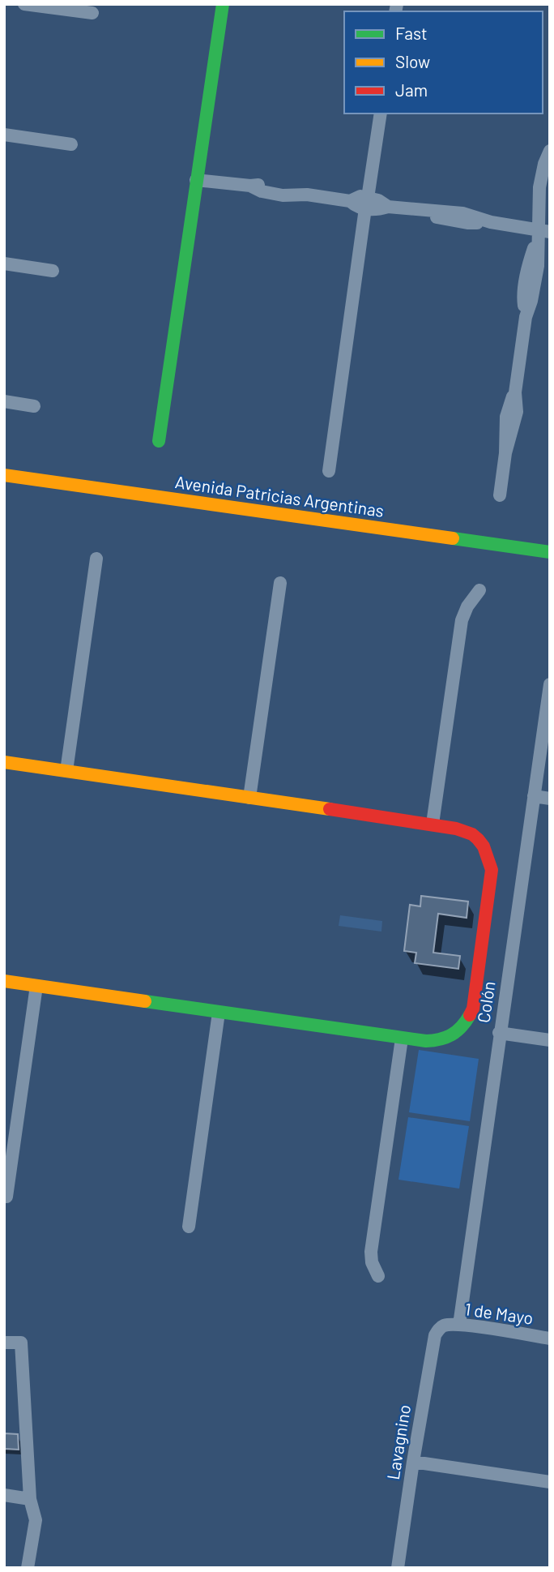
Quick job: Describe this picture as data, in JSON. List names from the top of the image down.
{
  "streets": {
    "street": [
      "Avenida Patricias Argentinas",
      "Colón",
      "1 de Mayo",
      "Lavagnino"
    ]
  },
  "crossings": [
    ["Colón", "1 de Mayo"],
    ["1 de Mayo", "Lavagnino"]
  ],
  "legend": ["Fast", "Slow", "Jam"]
}
